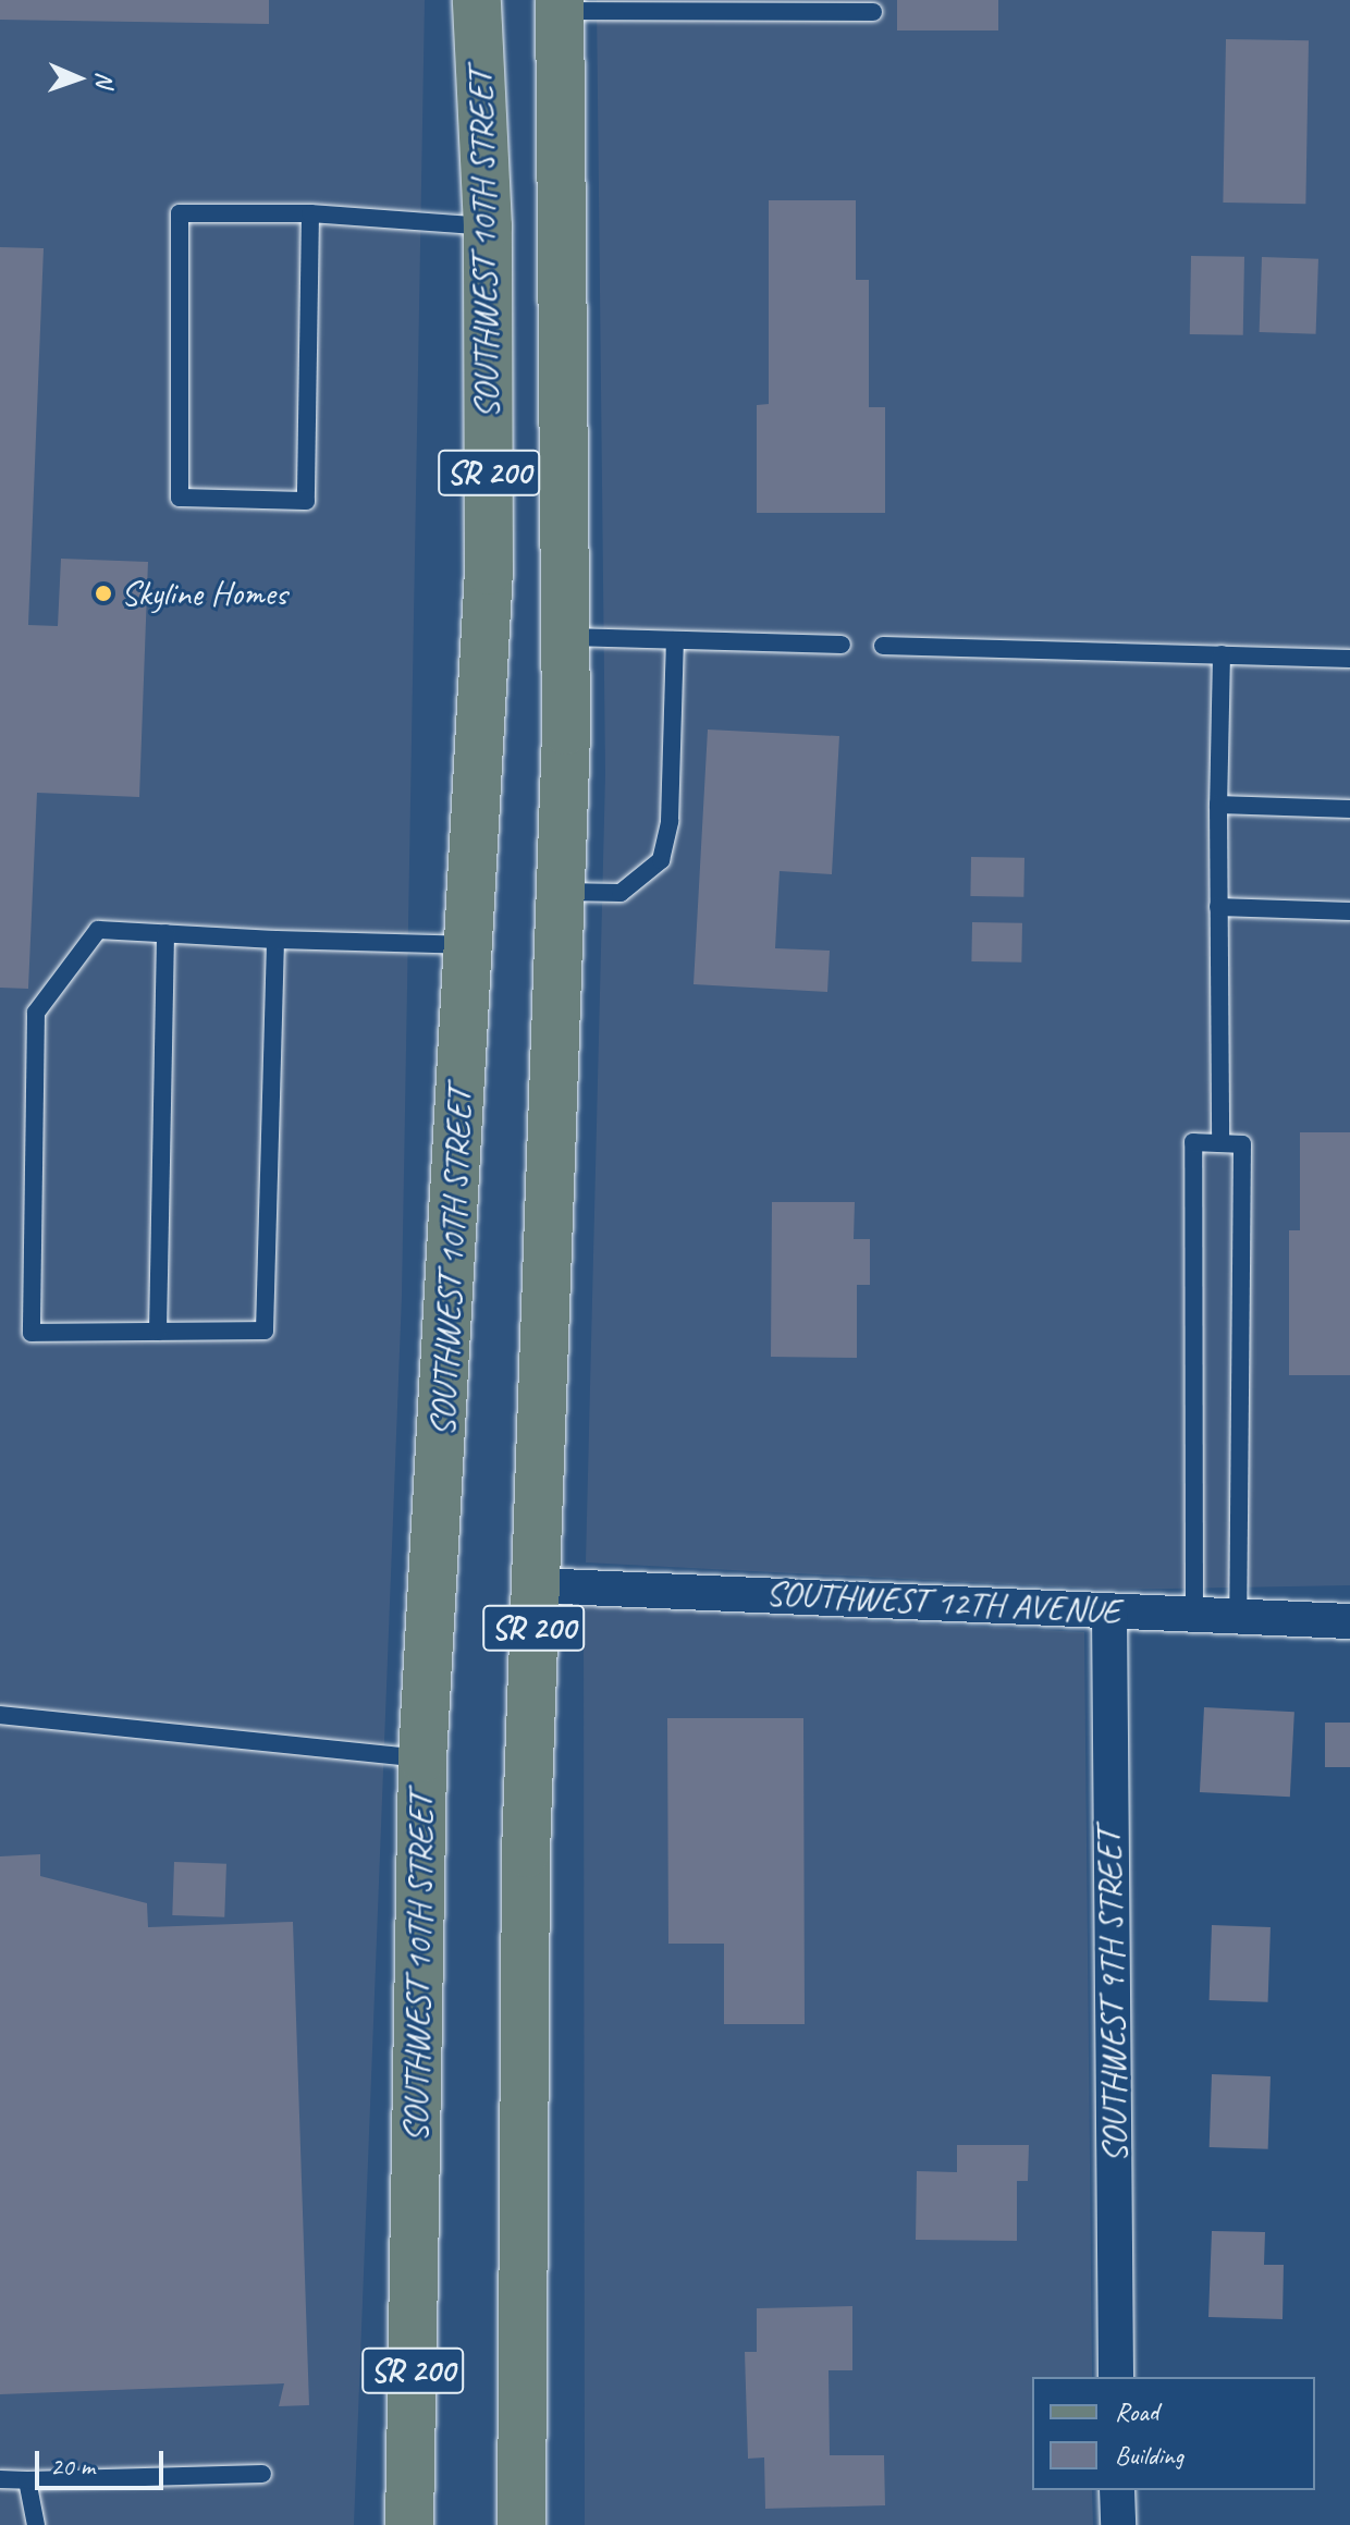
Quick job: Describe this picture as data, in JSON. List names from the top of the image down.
{
  "streets": {
    "main road": ["SOUTHWEST 10TH STREET", "SR 200"],
    "street": ["SOUTHWEST 12TH AVENUE", "SOUTHWEST 9TH STREET"]
  },
  "crossings": [
    ["SR 200", "SOUTHWEST 12TH AVENUE"],
    ["SOUTHWEST 12TH AVENUE", "SOUTHWEST 9TH STREET"]
  ],
  "places": ["Skyline Homes"],
  "legend": ["Road", "Building"],
  "scale_bar": "20 m",
  "north": "right"
}
